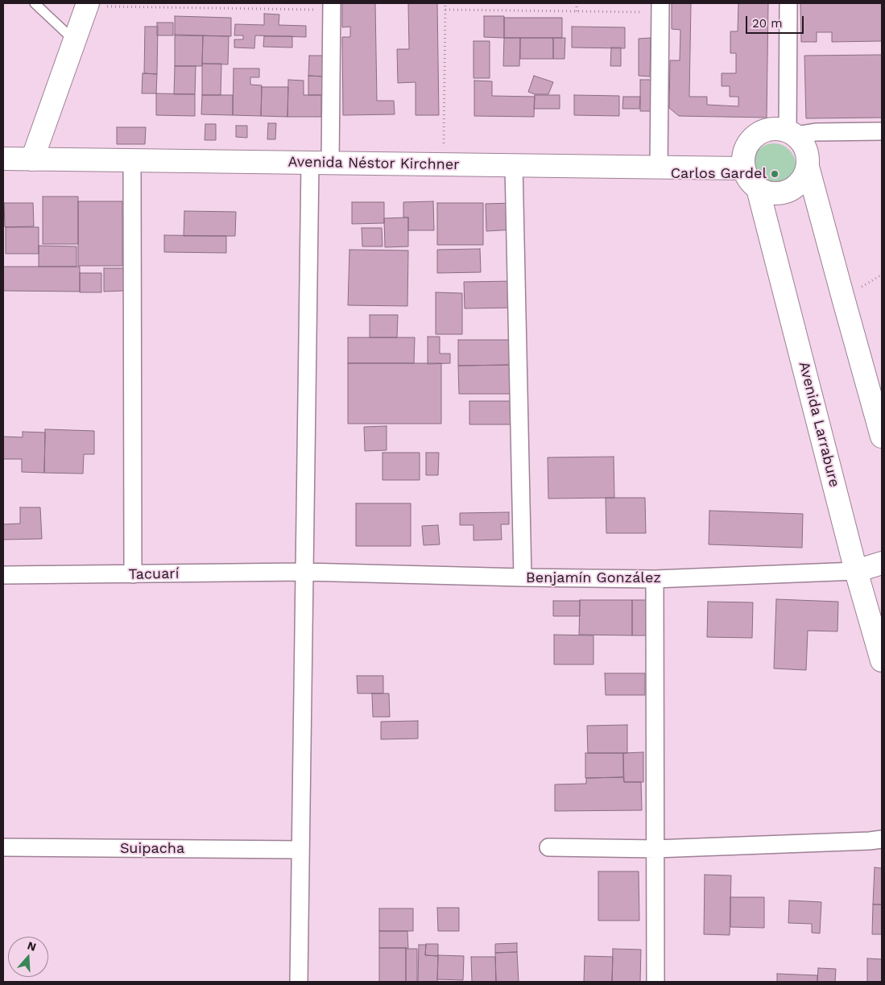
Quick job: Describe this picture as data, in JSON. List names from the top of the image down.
{
  "streets": {
    "street": [
      "Avenida Néstor Kirchner",
      "Avenida Larrabure",
      "Tacuarí",
      "Benjamín González",
      "Suipacha"
    ]
  },
  "crossings": [
    ["Avenida Néstor Kirchner", "Avenida Larrabure"],
    ["Avenida Larrabure", "Benjamín González"],
    ["Tacuarí", "Benjamín González"]
  ],
  "places": ["Carlos Gardel"],
  "scale_bar": "20 m",
  "north": "top"
}
